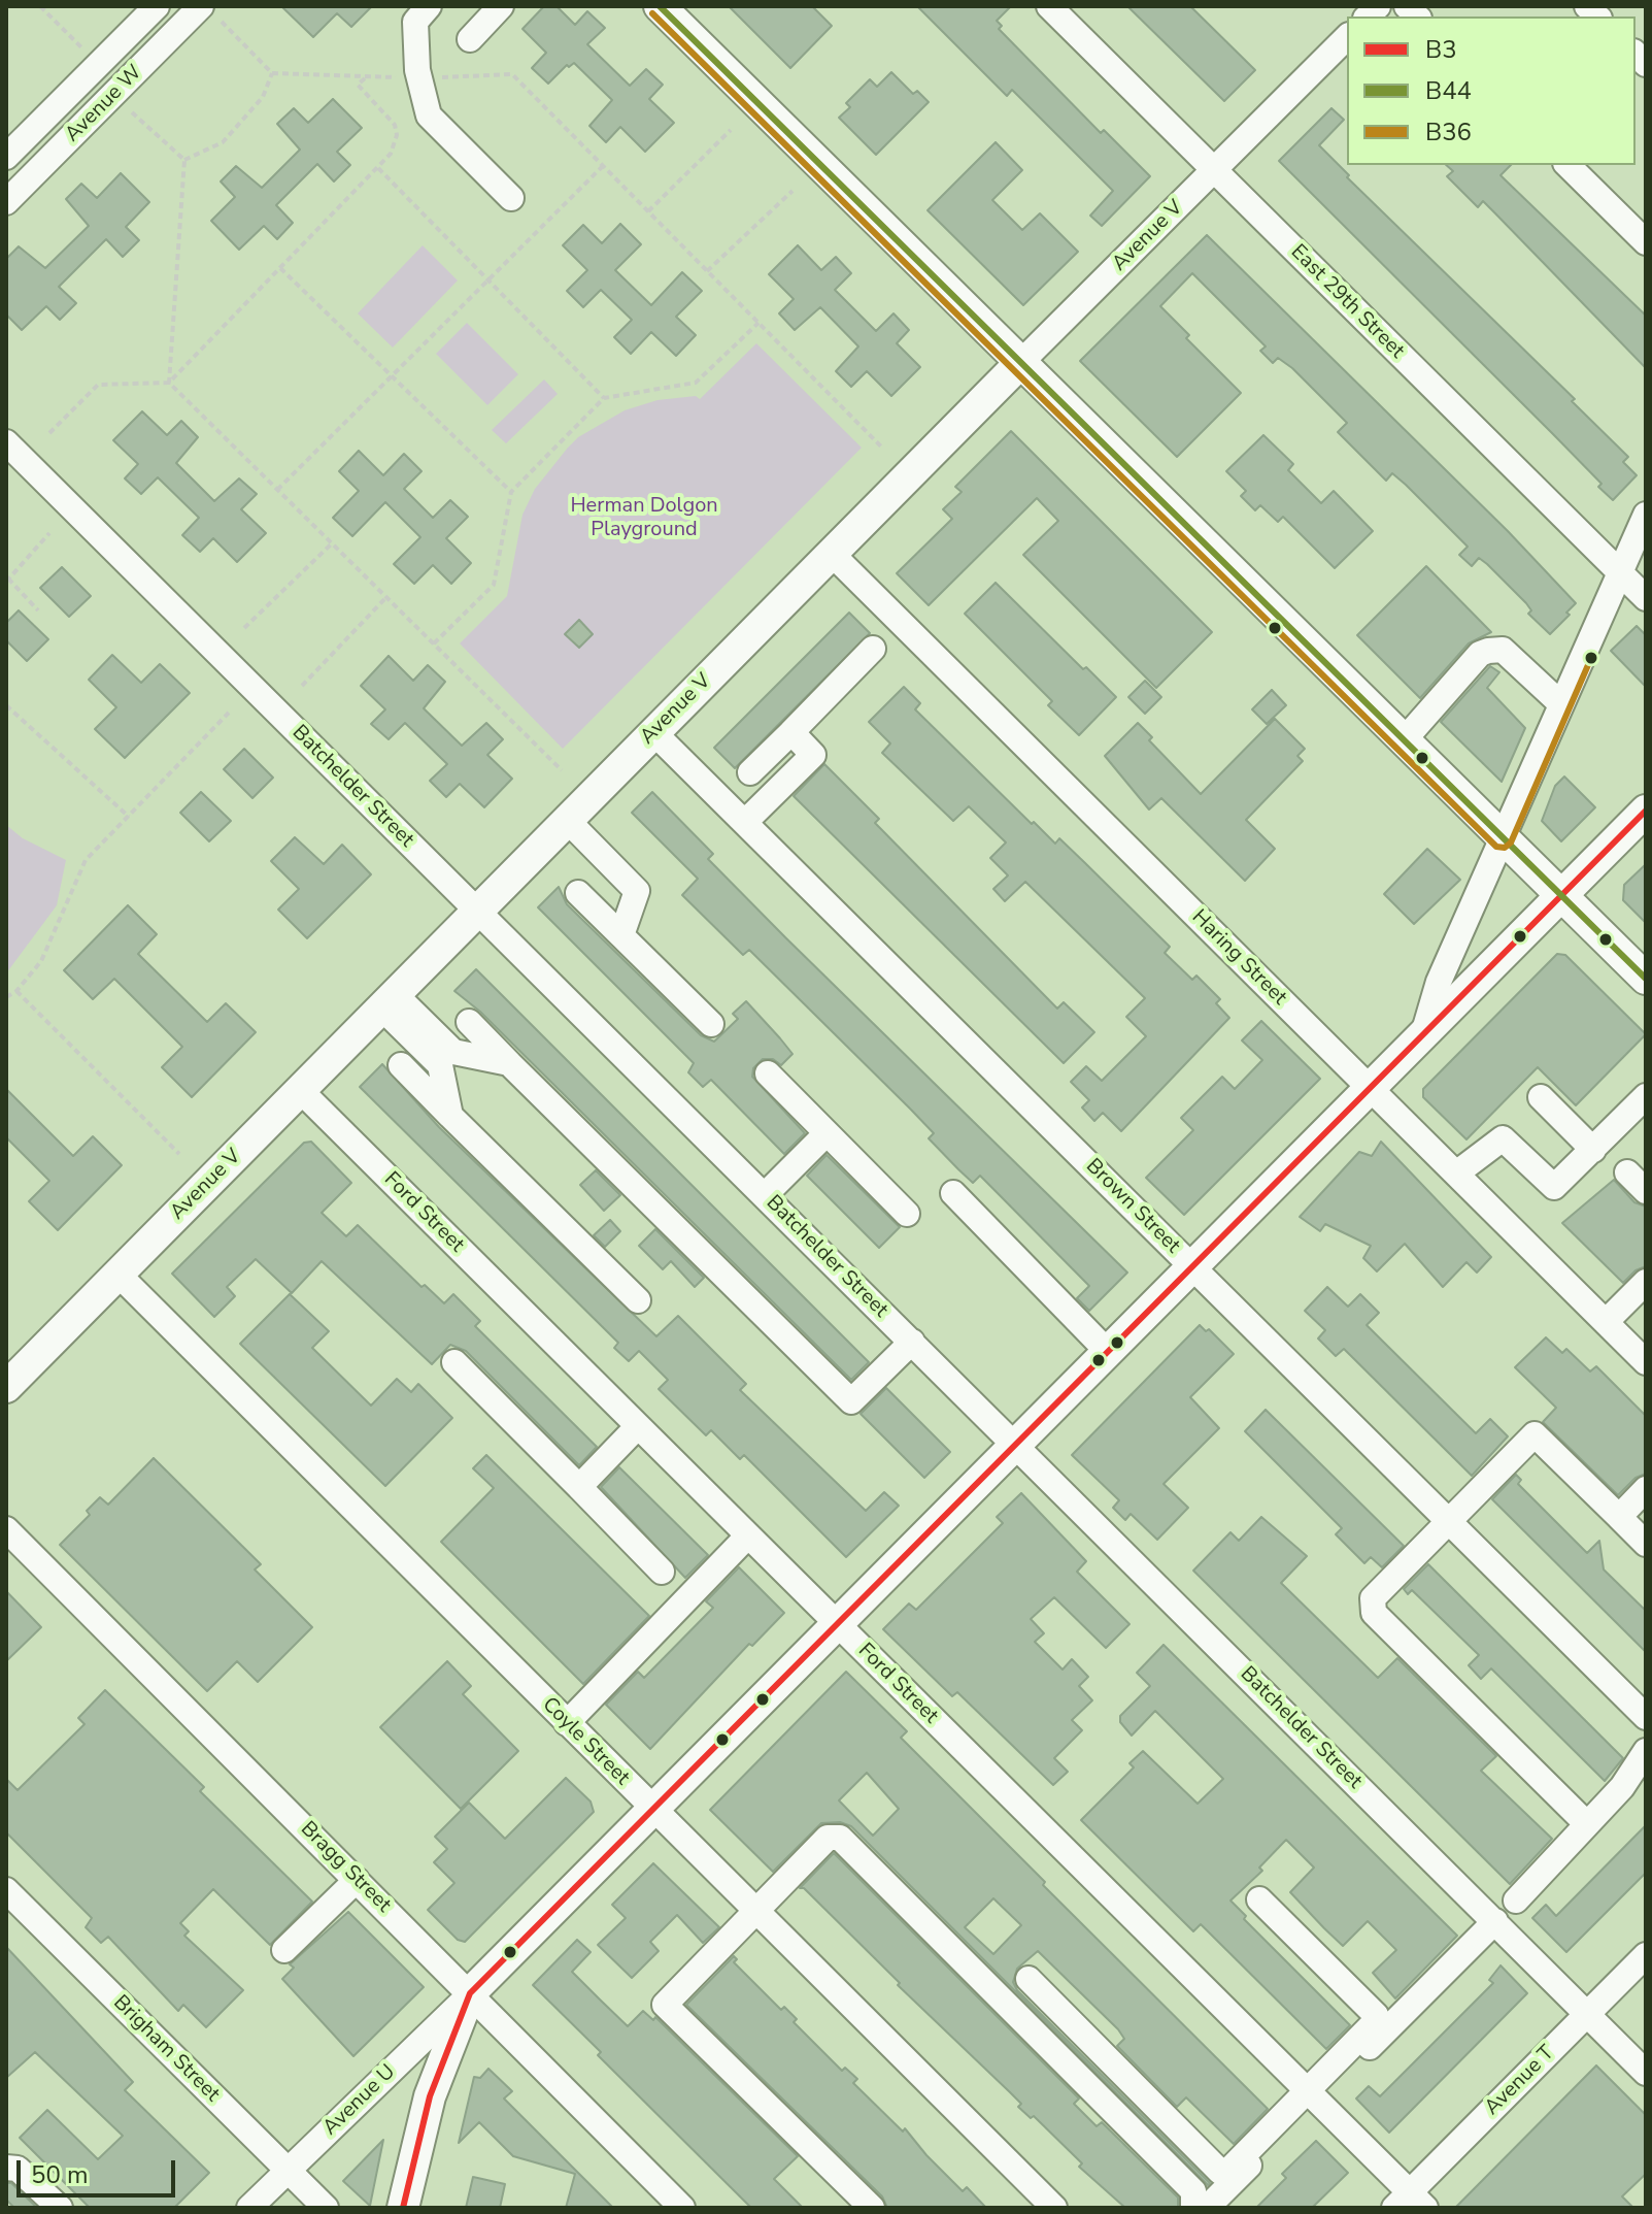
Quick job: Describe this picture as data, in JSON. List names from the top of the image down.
{
  "streets": {
    "main road": ["Avenue V", "Avenue U"],
    "street": [
      "Avenue W",
      "East 29th Street",
      "Batchelder Street",
      "Haring Street",
      "Brown Street",
      "Ford Street",
      "Coyle Street",
      "Bragg Street",
      "Brigham Street",
      "Avenue T"
    ]
  },
  "crossings": [
    ["Avenue V", "East 29th Street"],
    ["Avenue V", "Batchelder Street"],
    ["Avenue V", "Haring Street"],
    ["Avenue V", "Brown Street"],
    ["Avenue V", "Ford Street"],
    ["Avenue V", "Coyle Street"],
    ["Batchelder Street", "Avenue T"],
    ["Batchelder Street", "Avenue U"],
    ["Haring Street", "Avenue U"],
    ["Brown Street", "Avenue U"],
    ["Ford Street", "Avenue T"],
    ["Ford Street", "Avenue U"],
    ["Coyle Street", "Avenue U"],
    ["Bragg Street", "Avenue U"],
    ["Brigham Street", "Avenue U"]
  ],
  "parks": ["Herman Dolgon Playground"],
  "lines": ["transit line B44", "transit line B36", "transit line B3"],
  "legend": ["B3", "B44", "B36"],
  "scale_bar": "50 m"
}
